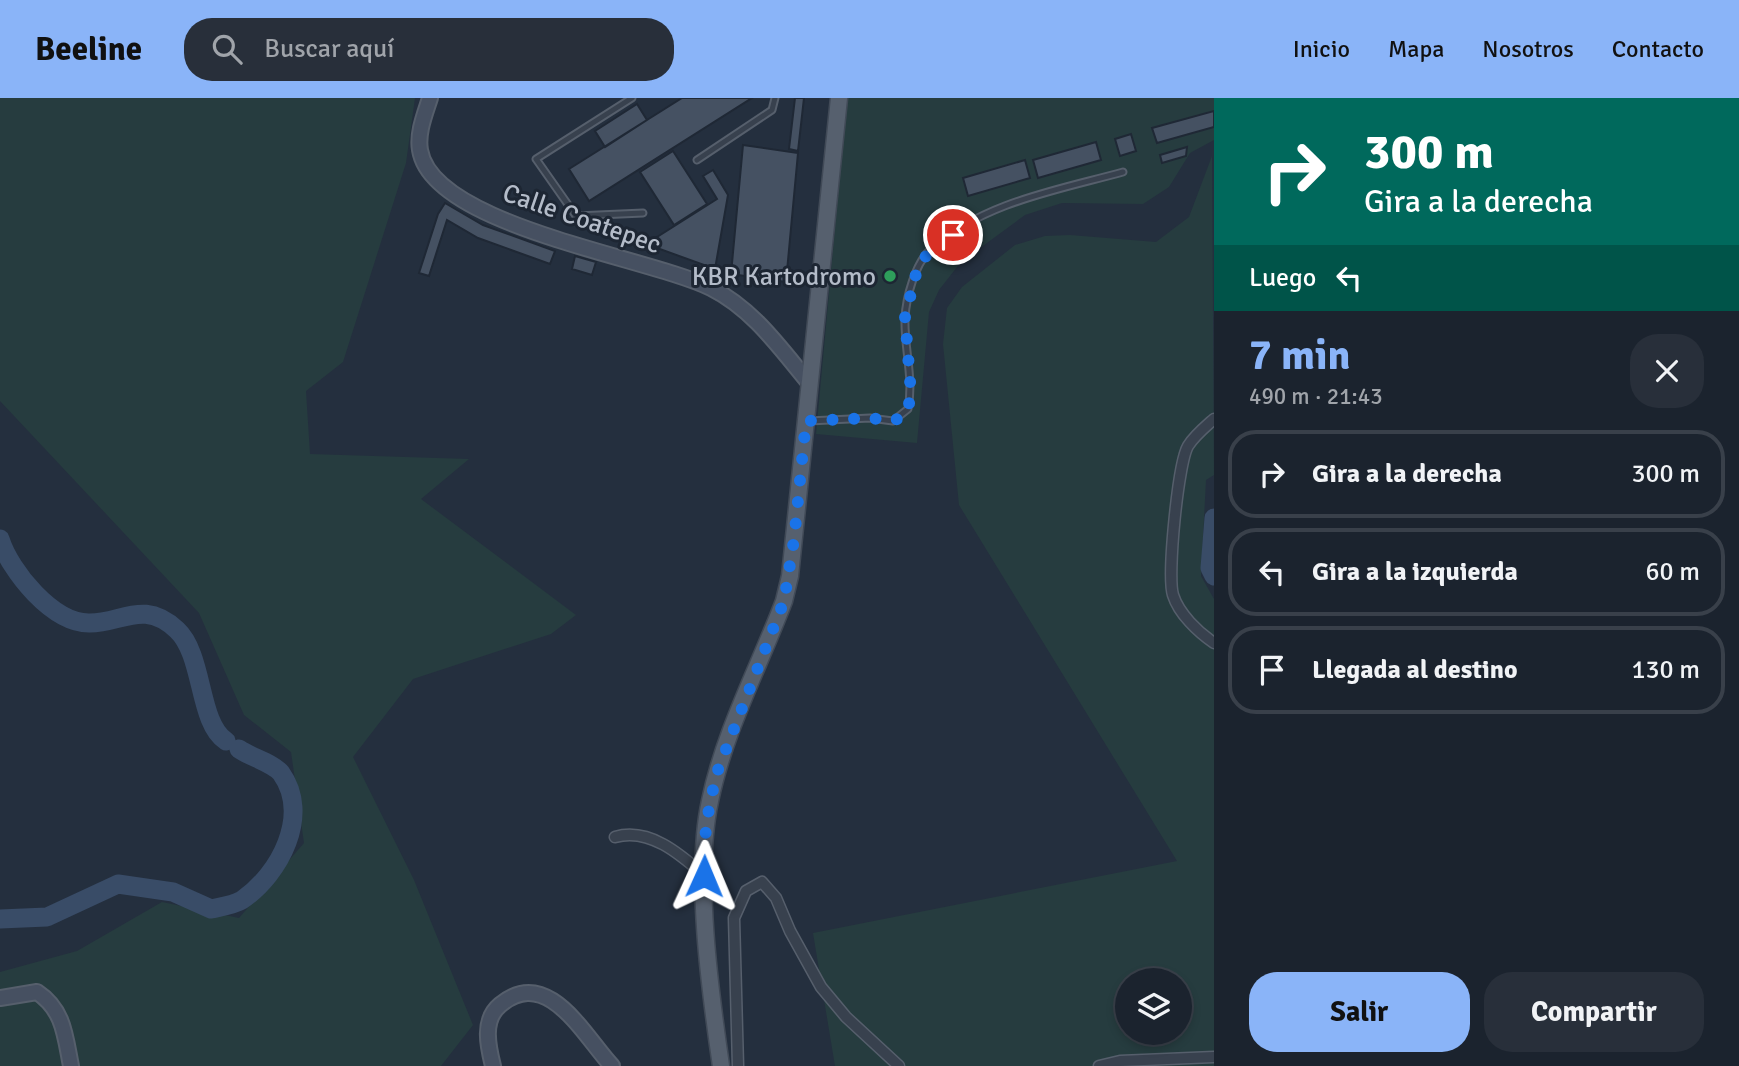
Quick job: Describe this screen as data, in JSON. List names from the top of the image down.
{
  "streets": {
    "main road": ["Calle Coatepec"]
  },
  "places": ["KBR Kartodromo"],
  "page": {
    "header": "Beeline",
    "search": "Buscar aquí",
    "nav": [
      "Inicio",
      "Mapa",
      "Nosotros",
      "Contacto"
    ],
    "turn": ["300 m", "Gira a la derecha"],
    "then": "Luego",
    "heading": ["7 min", "490 m · 21:43"],
    "list": [
      {
        "name": "Gira a la derecha",
        "value": "300 m"
      },
      {
        "name": "Gira a la izquierda",
        "value": "60 m"
      },
      {
        "name": "Llegada al destino",
        "value": "130 m"
      }
    ],
    "buttons": ["Salir", "Compartir"]
  }
}
